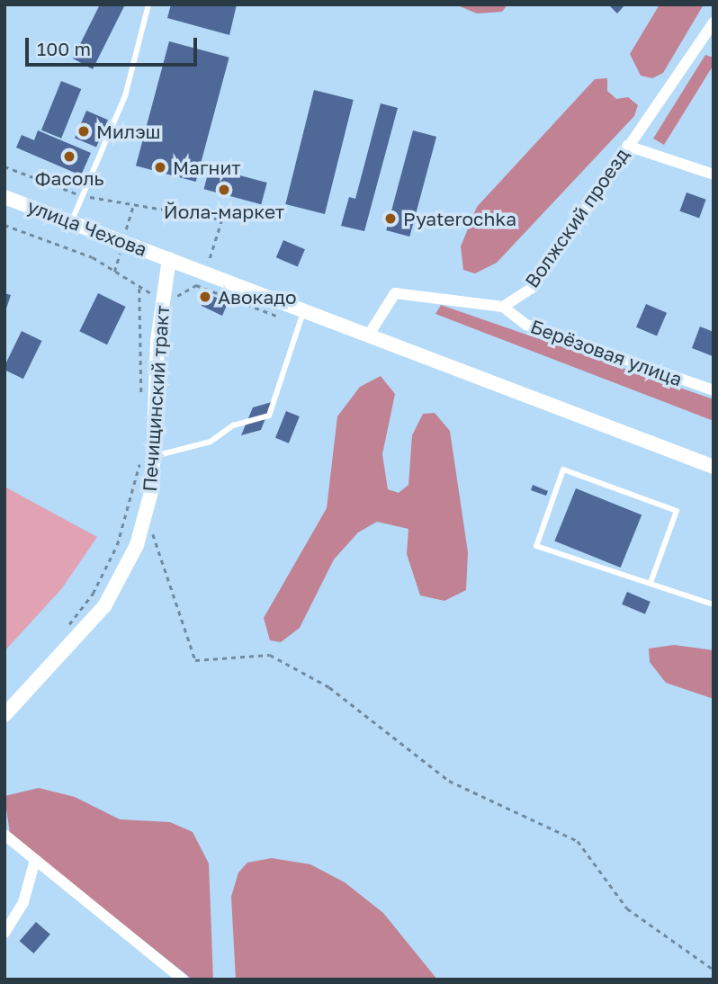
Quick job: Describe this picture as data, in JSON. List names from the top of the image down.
{
  "streets": {
    "street": [
      "Волжский проезд",
      "улица Чехова",
      "Берёзовая улица",
      "Печищинский тракт"
    ]
  },
  "crossings": [
    ["Волжский проезд", "Берёзовая улица"],
    ["улица Чехова", "Печищинский тракт"]
  ],
  "places": [
    "Милэш",
    "Фасоль",
    "Магнит",
    "Йола-маркет",
    "Pyaterochka",
    "Авокадо"
  ],
  "scale_bar": "100 m"
}
